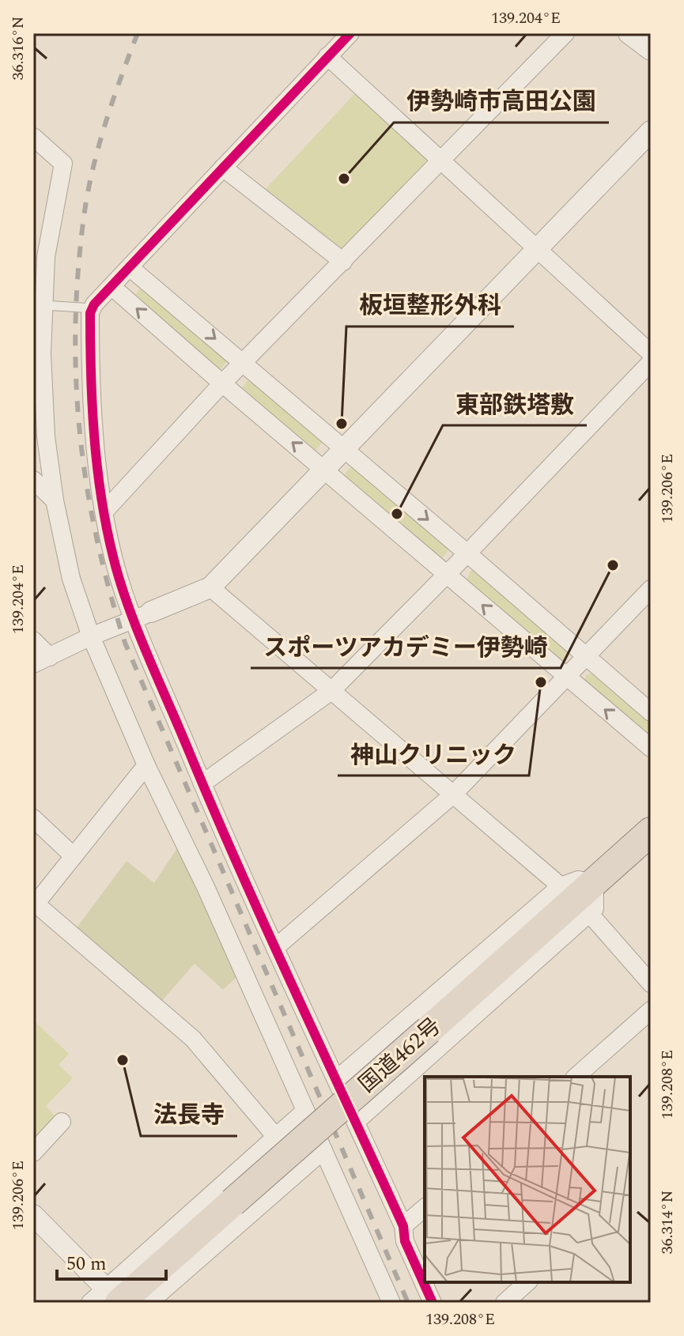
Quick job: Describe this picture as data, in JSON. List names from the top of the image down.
{
  "streets": {
    "highway": ["国道462号"]
  },
  "places": [
    "伊勢崎市高田公園",
    "板垣整形外科",
    "東部鉄塔敷",
    "スポーツアカデミー伊勢崎",
    "神山クリニック",
    "法長寺"
  ],
  "scale_bar": "50 m",
  "coordinates": [
    "139.204°E",
    "36.316°N",
    "139.206°E",
    "139.208°E",
    "36.314°N"
  ]
}
